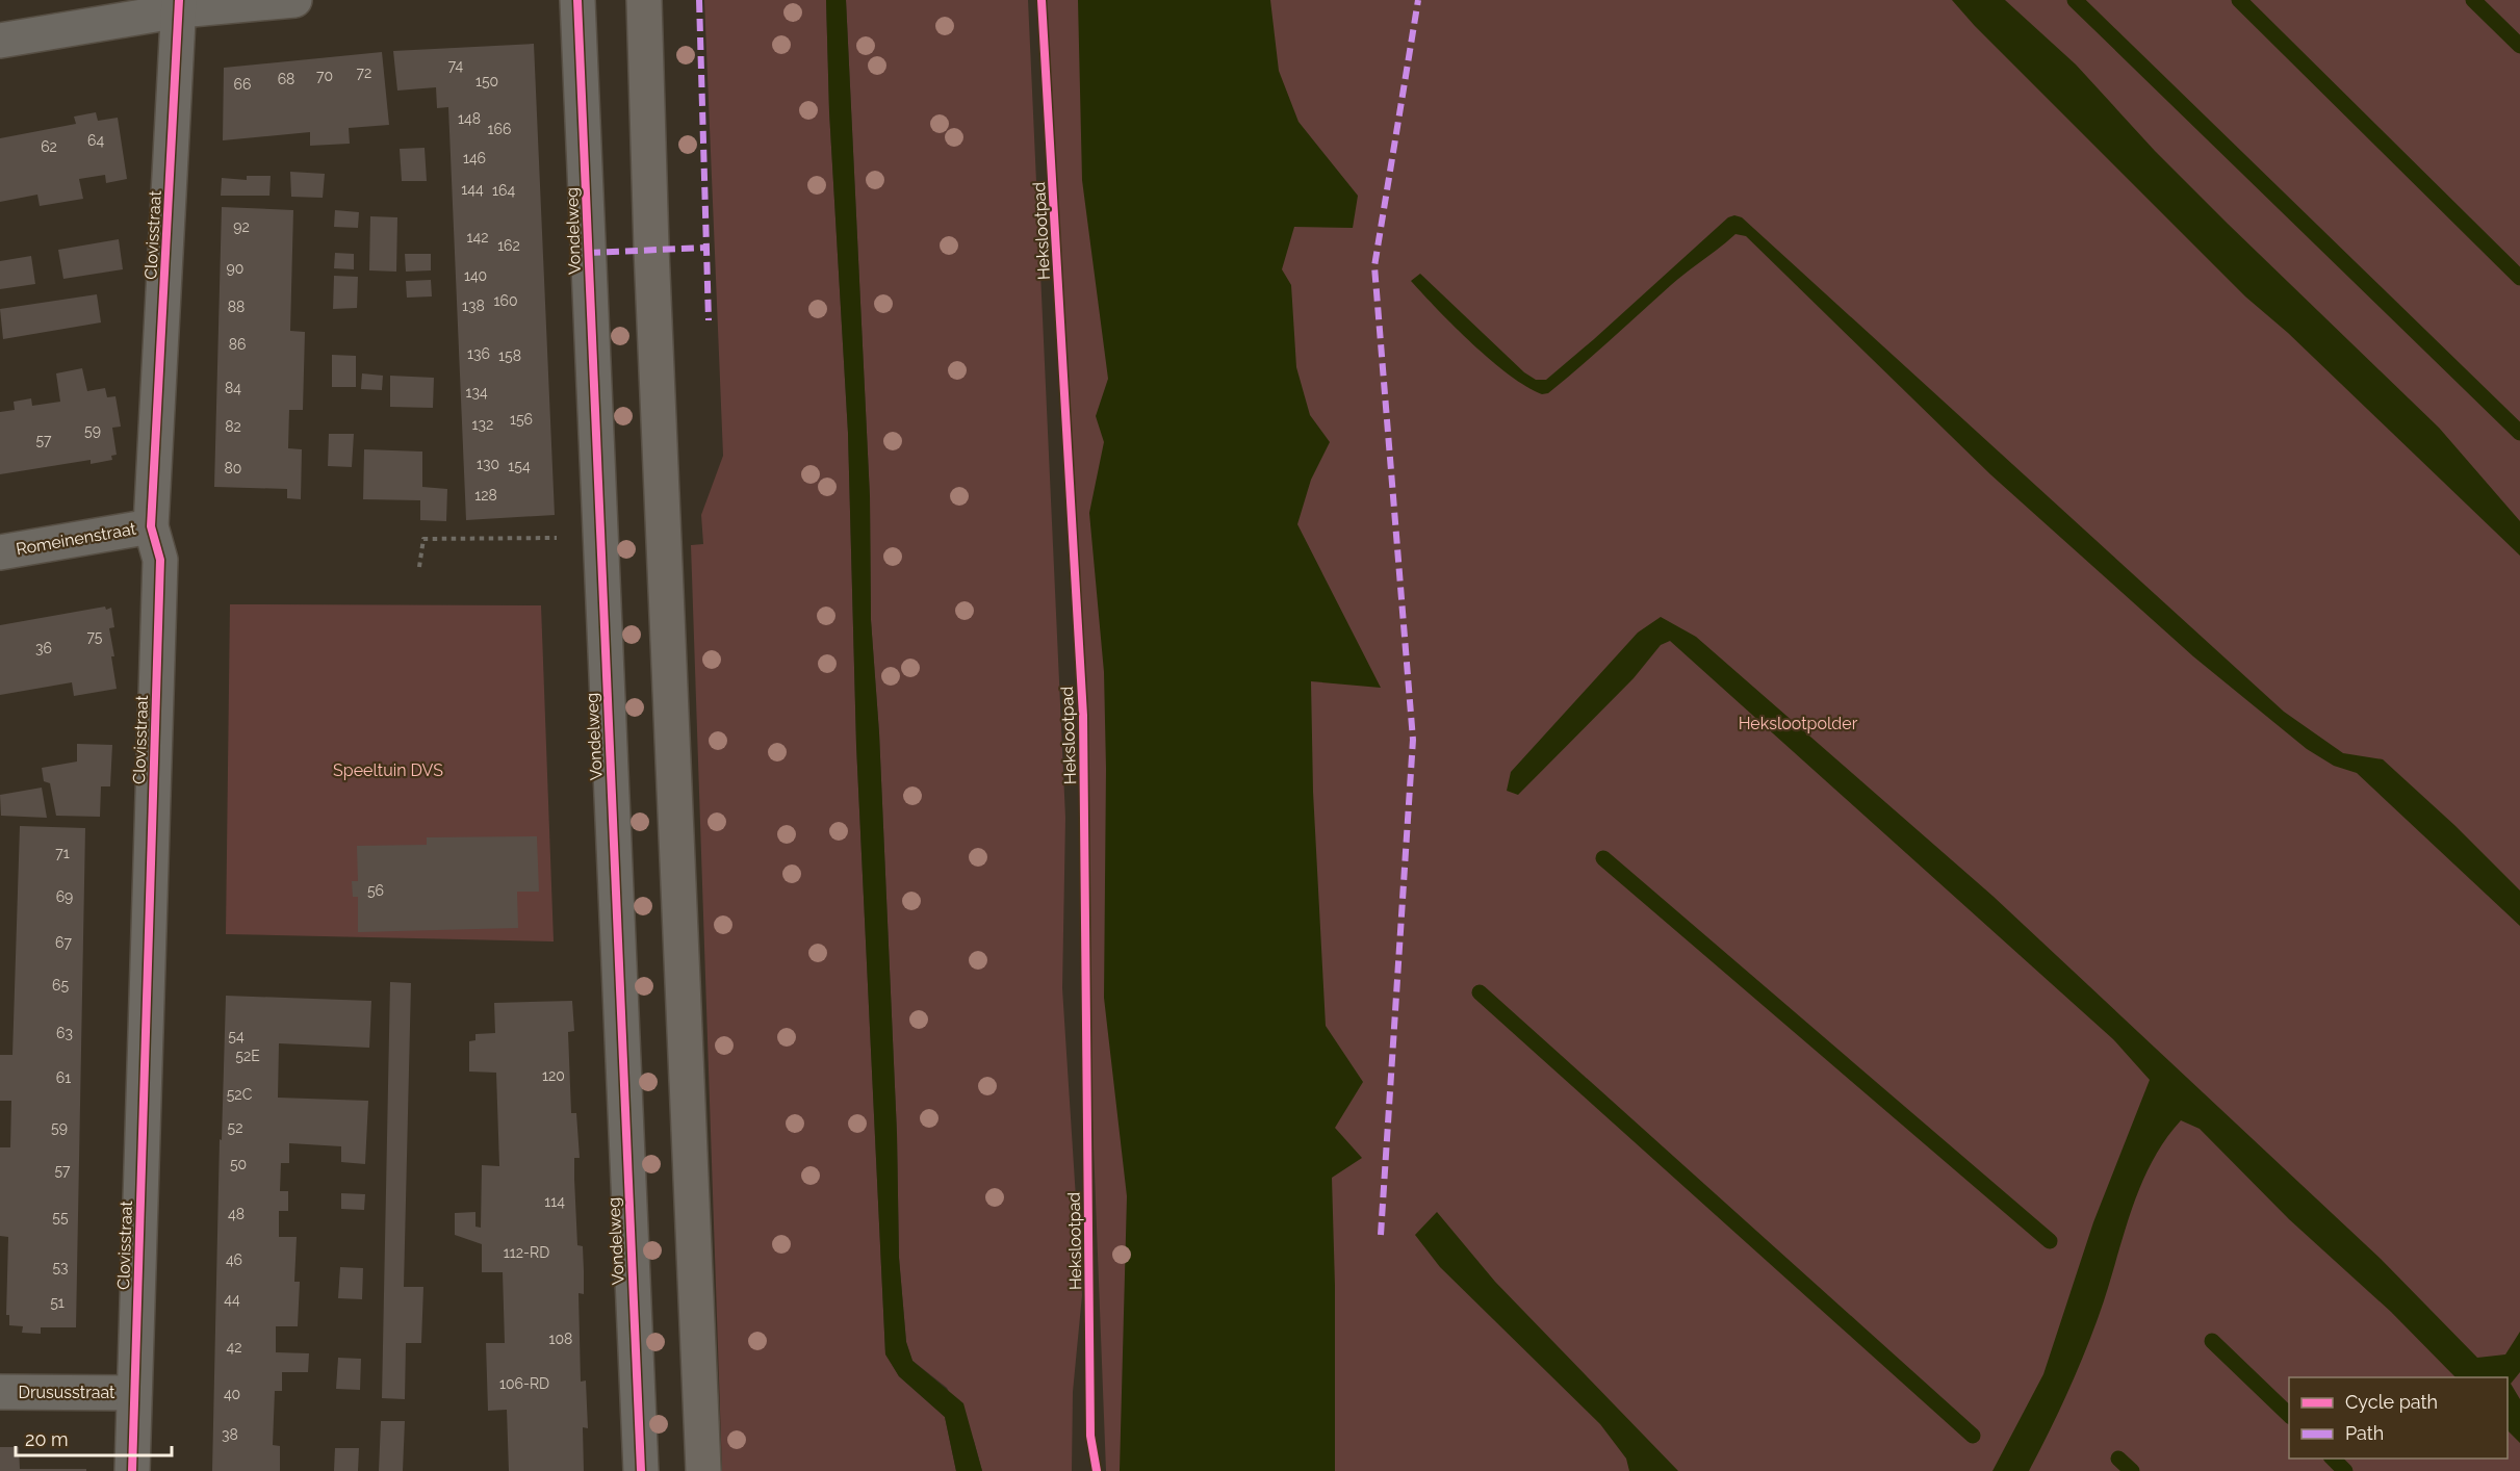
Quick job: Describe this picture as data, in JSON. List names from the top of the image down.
{
  "streets": {
    "street": [
      "Vondelweg",
      "Clovisstraat",
      "Romeinenstraat",
      "Drususstraat"
    ],
    "cycle path": ["Hekslootpad"]
  },
  "crossings": [
    ["Clovisstraat", "Romeinenstraat"],
    ["Clovisstraat", "Drususstraat"]
  ],
  "parks": ["Hekslootpolder", "Speeltuin DVS"],
  "house_numbers": [
    "74",
    "72",
    "70",
    "68",
    "150",
    "66",
    "148",
    "166",
    "64",
    "62",
    "146",
    "144",
    "164",
    "92",
    "142",
    "162",
    "90",
    "140",
    "160",
    "138",
    "88",
    "86",
    "136",
    "158",
    "84",
    "134",
    "156",
    "132",
    "82",
    "59",
    "57",
    "130",
    "154",
    "80",
    "128",
    "75",
    "36",
    "71",
    "56",
    "69",
    "67",
    "65",
    "63",
    "54",
    "52E",
    "120",
    "61",
    "52C",
    "59",
    "52",
    "50",
    "57",
    "114",
    "48",
    "55",
    "112-RD",
    "46",
    "53",
    "44",
    "51",
    "108",
    "42",
    "106-RD",
    "40",
    "38"
  ],
  "legend": ["Cycle path", "Path"],
  "scale_bar": "20 m"
}
